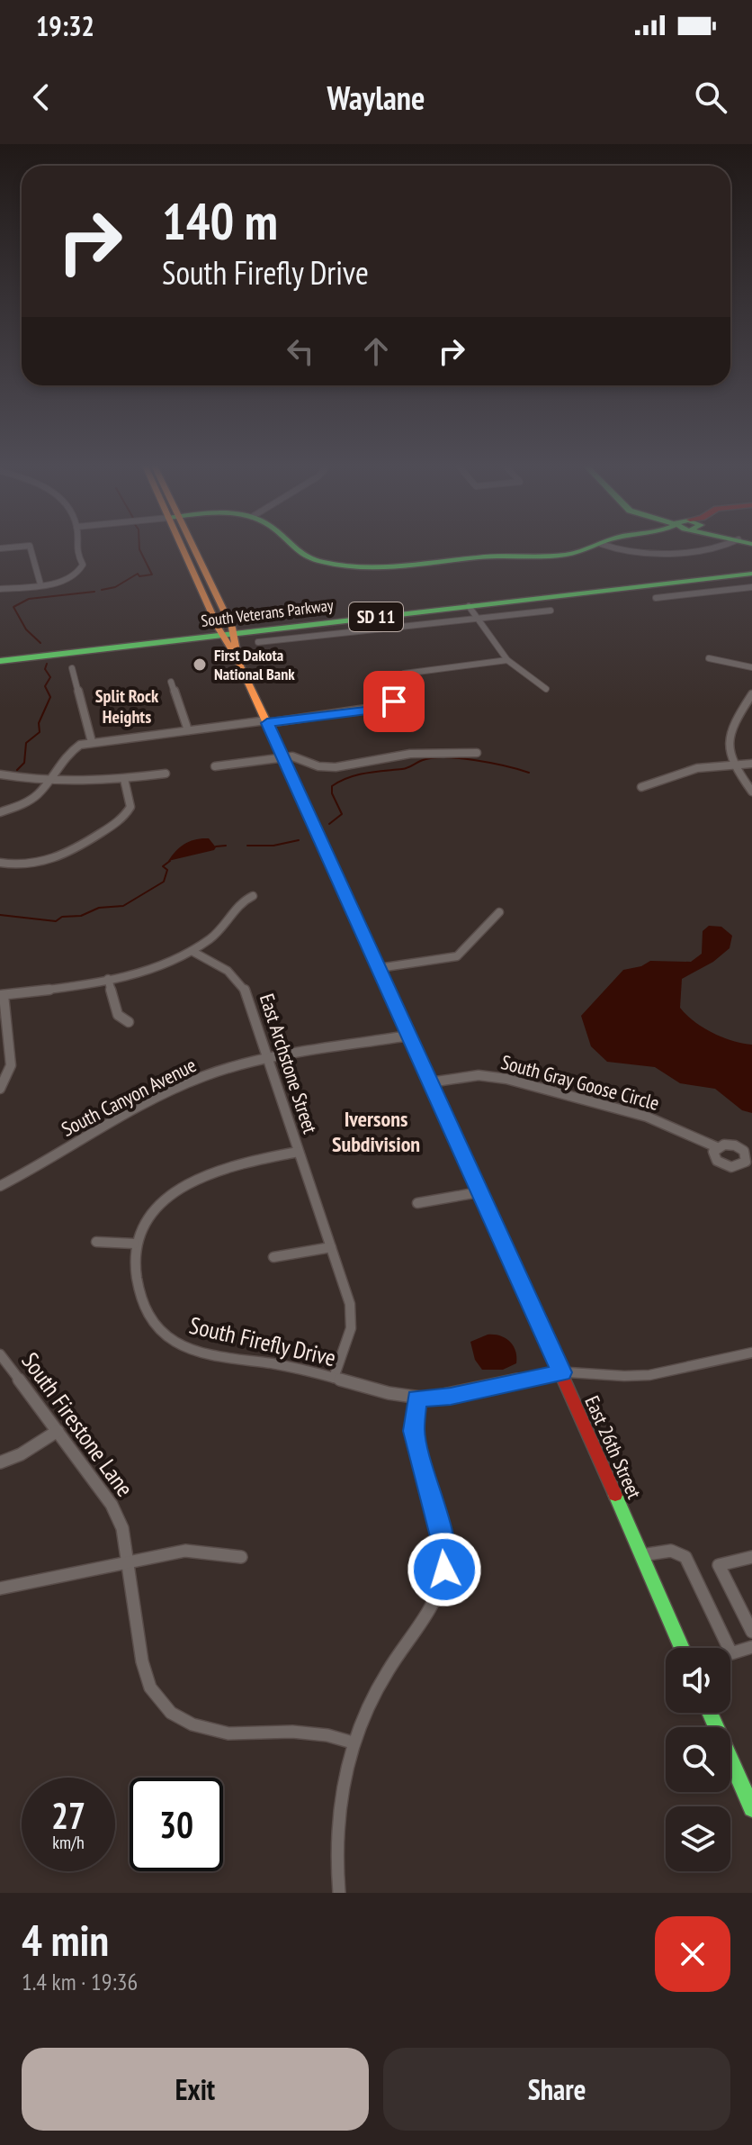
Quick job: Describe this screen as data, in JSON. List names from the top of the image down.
{
  "streets": {
    "main road": ["South Veterans Parkway", "SD 11", "East 26th Street"],
    "street": [
      "East Archstone Street",
      "South Gray Goose Circle",
      "South Canyon Avenue",
      "South Firefly Drive",
      "South Firestone Lane"
    ]
  },
  "crossings": [
    ["South Veterans Parkway", "East 26th Street"],
    ["East Archstone Street", "South Canyon Avenue"],
    ["East Archstone Street", "South Firefly Drive"],
    ["South Gray Goose Circle", "East 26th Street"],
    ["South Canyon Avenue", "East 26th Street"],
    ["South Firefly Drive", "East 26th Street"]
  ],
  "districts": ["Split Rock Heights", "Iversons Subdivision"],
  "places": ["First Dakota National Bank"],
  "page": {
    "status": "19:32",
    "header": "Waylane",
    "turn": ["140 m", "South Firefly Drive"],
    "speed": "27 km/h",
    "limit": "30",
    "heading": ["4 min", "1.4 km · 19:36"],
    "buttons": ["Exit", "Share"]
  }
}
